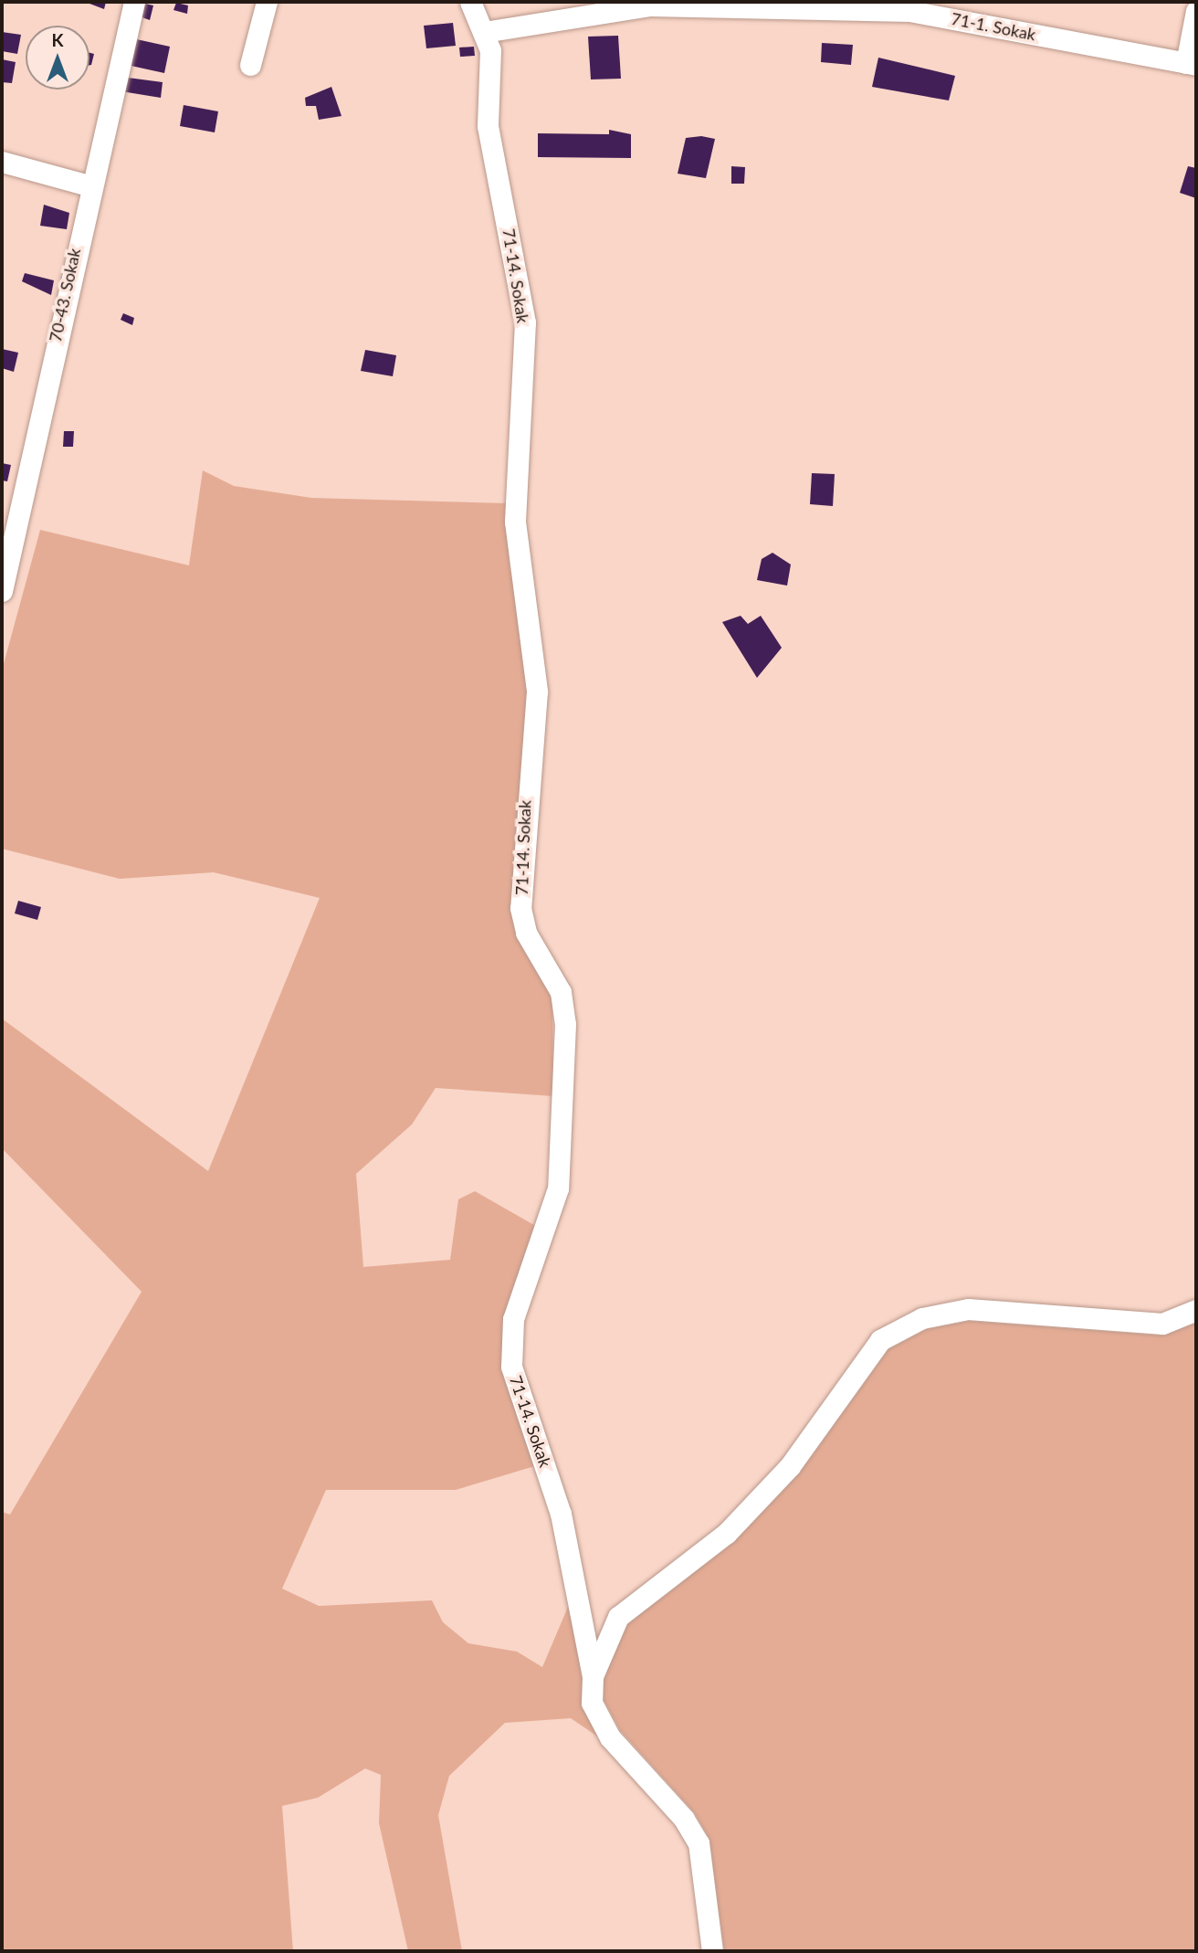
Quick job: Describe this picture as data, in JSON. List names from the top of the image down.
{
  "streets": {
    "street": ["71-1. Sokak", "71-14. Sokak", "70-43. Sokak"]
  },
  "crossings": [
    ["71-1. Sokak", "71-14. Sokak"]
  ],
  "north": "top"
}
